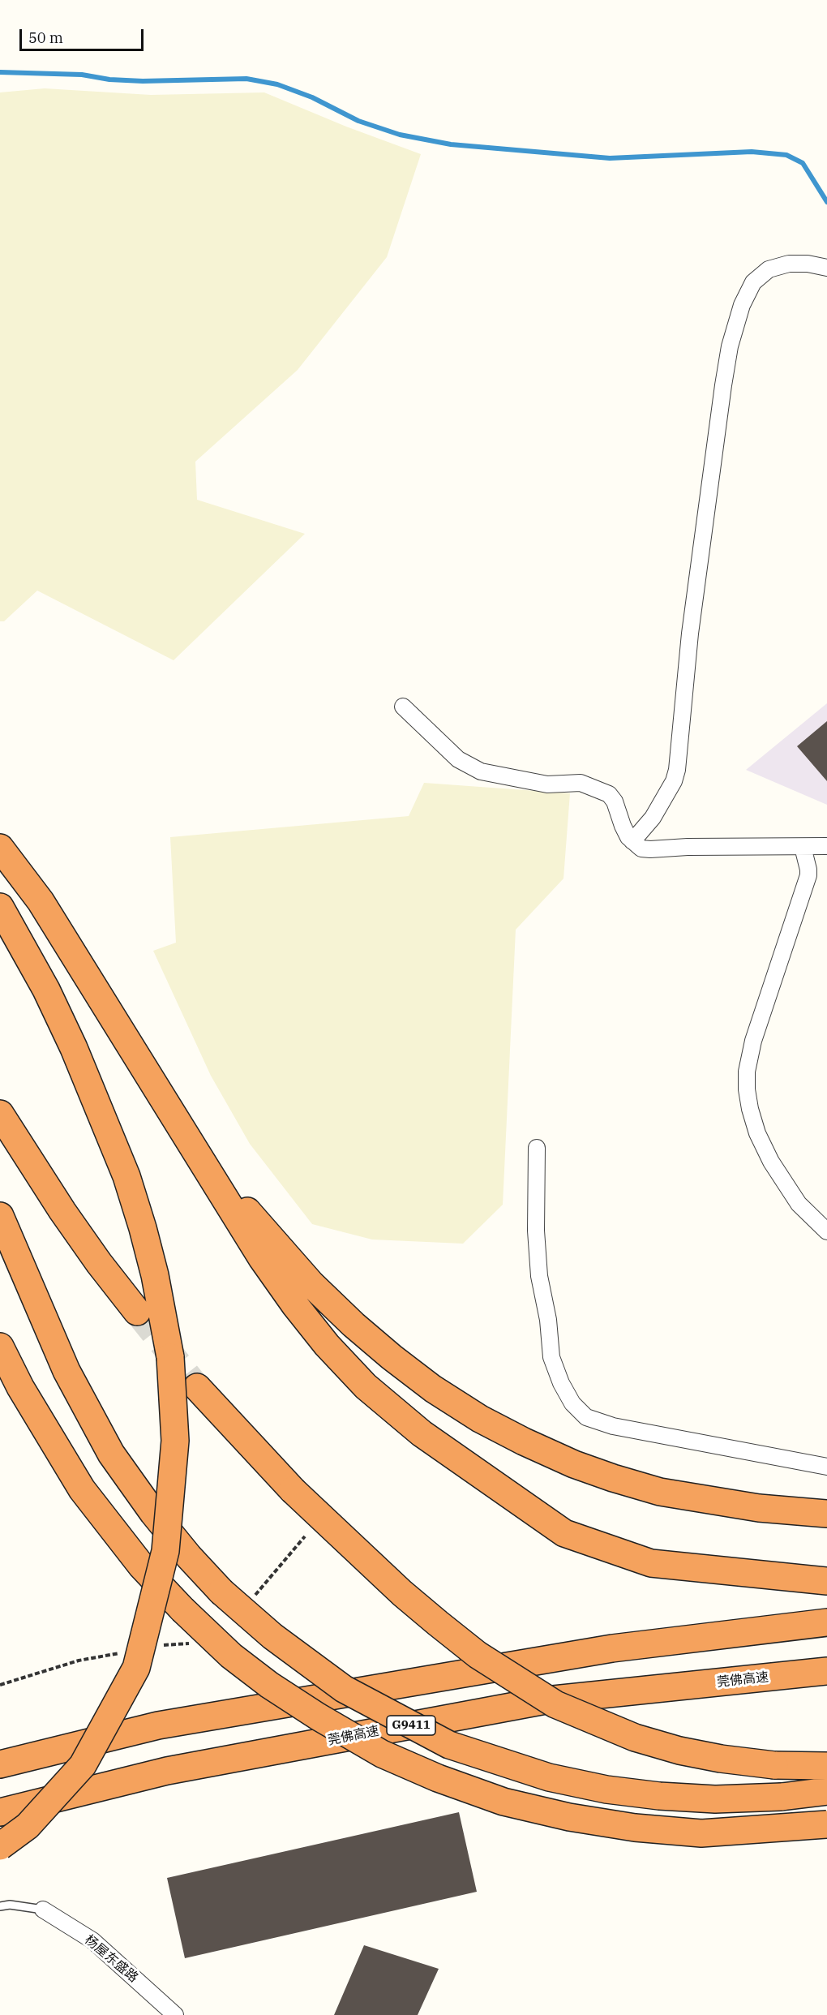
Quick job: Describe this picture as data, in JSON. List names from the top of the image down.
{
  "streets": {
    "highway": ["莞佛高速", "G9411"],
    "street": ["杨屋东盛路"]
  },
  "scale_bar": "50 m"
}
